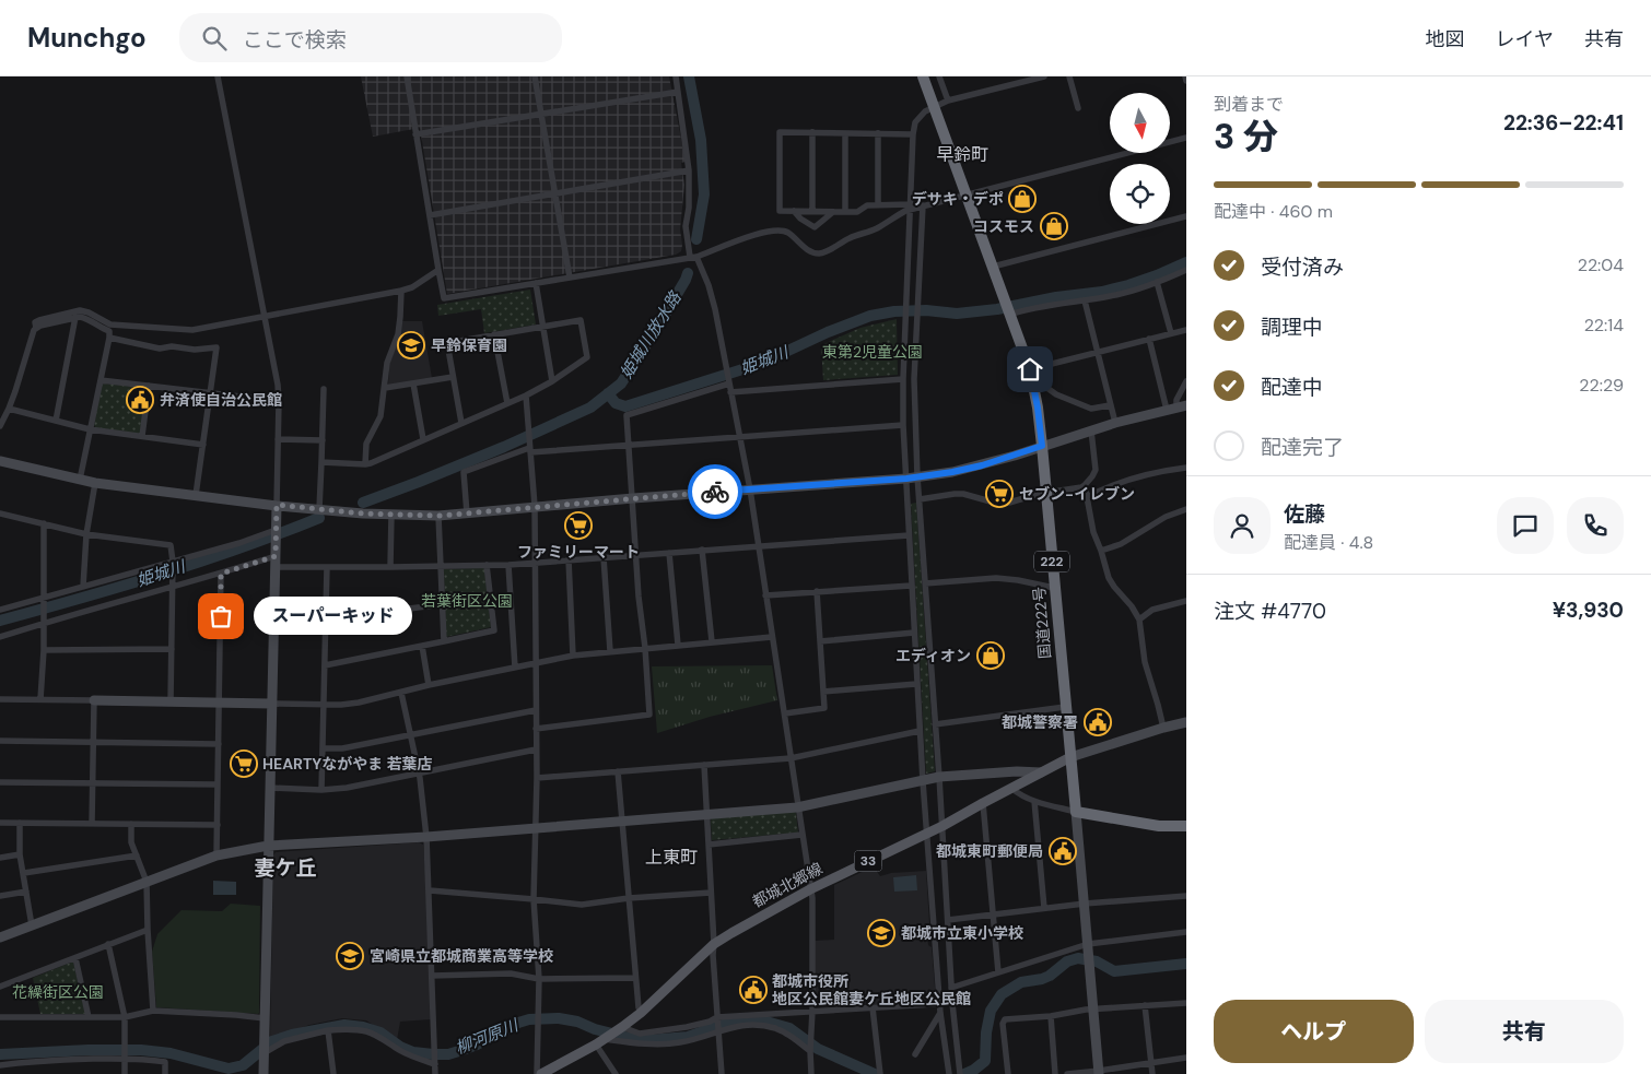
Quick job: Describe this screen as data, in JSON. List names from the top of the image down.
{
  "streets": {
    "highway": ["222", "国道222号"],
    "main road": ["33", "都城北郷線"]
  },
  "crossings": [
    ["国道222号", "都城北郷線"]
  ],
  "districts": ["早鈴町", "上東町", "妻ケ丘"],
  "water": ["姫城川放水路", "姫城川", "柳河原川"],
  "parks": ["東第2児童公園", "若葉街区公園", "花繰街区公園"],
  "places": {
    "shop": ["デサキ・デポ", "コスモス", "エディオン"],
    "school or university": ["早鈴保育園", "都城市立東小学校", "宮崎県立都城商業高等学校"],
    "public building": [
      "弁済使自治公民館",
      "都城警察署",
      "都城東町郵便局",
      "都城市役所 地区公民館妻ケ丘地区公民館"
    ],
    "supermarket": ["セブン-イレブン", "ファミリーマート", "HEARTYながやま 若葉店"],
    "other": ["スーパーキッド"]
  },
  "north": "bottom",
  "page": {
    "header": "Munchgo",
    "search": "ここで検索",
    "nav": ["地図", "レイヤ", "共有"],
    "heading": ["3 分", "到着まで", "22:36–22:41"],
    "panel": [
      "佐藤",
      "配達員 · 4.8",
      "注文 #4770",
      "¥3,930"
    ],
    "bar": "配達中 · 460 m",
    "list": [
      ["受付済み", "22:04"],
      ["調理中", "22:14"],
      ["配達中", "22:29"],
      "配達完了"
    ],
    "bubble": "スーパーキッド",
    "buttons": ["ヘルプ", "共有"]
  }
}
